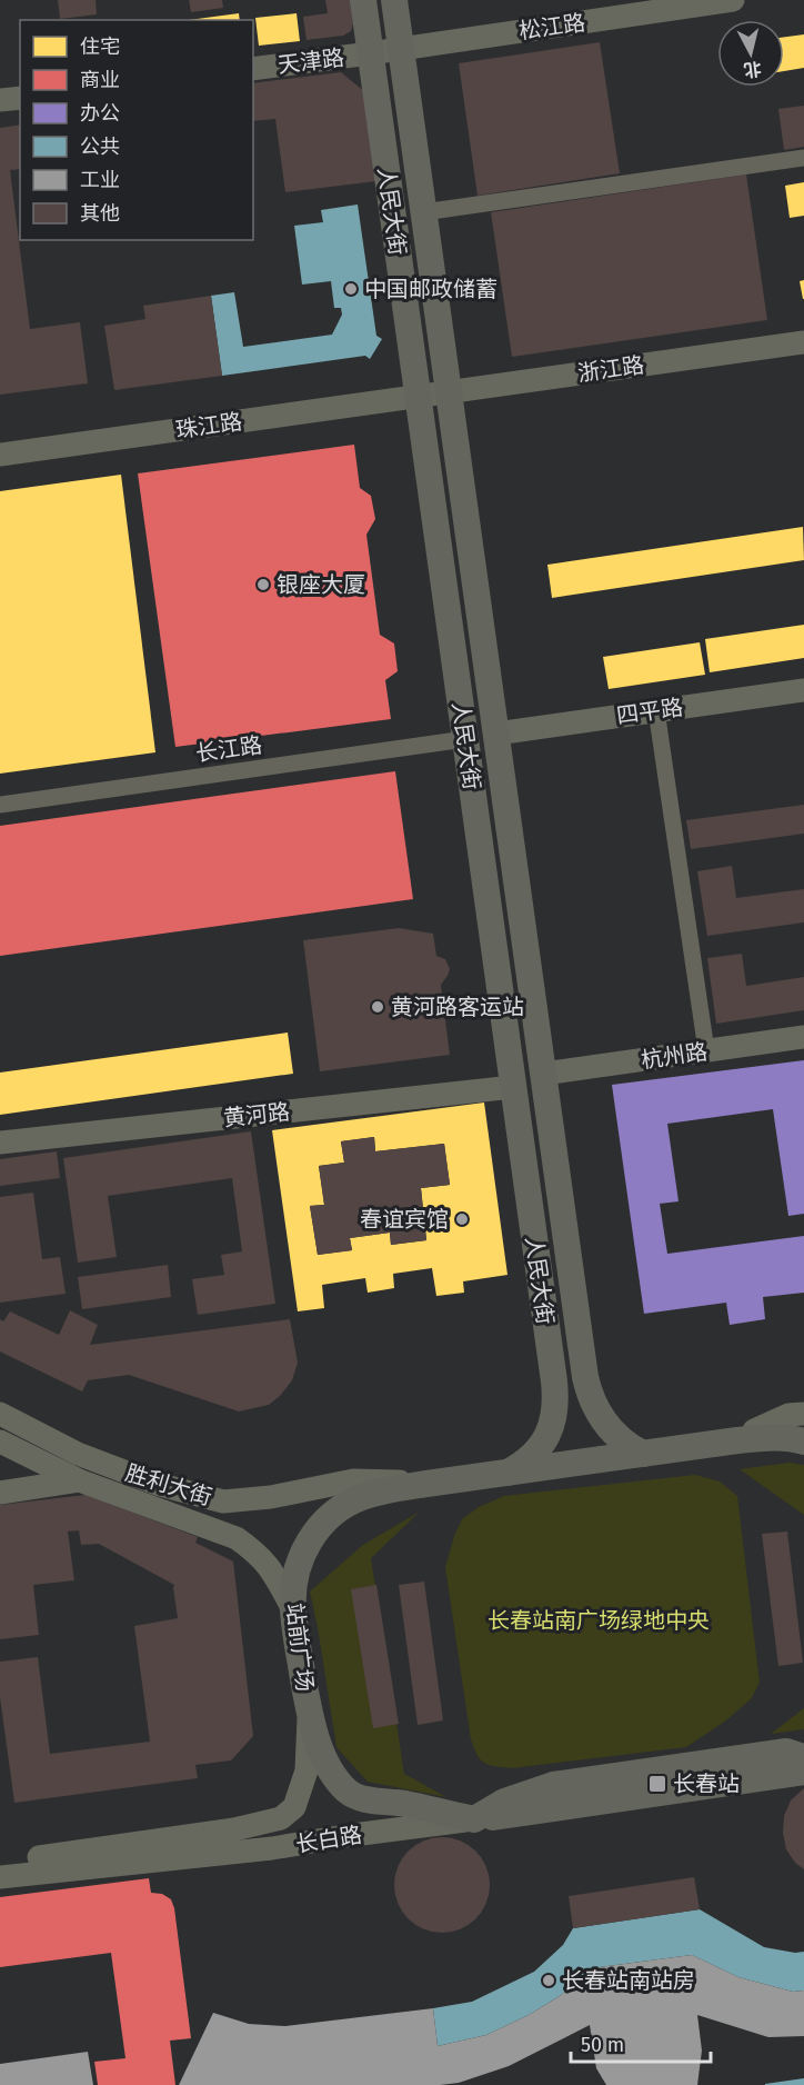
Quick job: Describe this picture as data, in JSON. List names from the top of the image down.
{
  "streets": {
    "main road": [
      "松江路",
      "天津路",
      "人民大街",
      "浙江路",
      "珠江路",
      "四平路",
      "杭州路",
      "黄河路",
      "胜利大街",
      "站前广场",
      "长白路"
    ],
    "street": ["长江路"]
  },
  "crossings": [
    ["松江路", "天津路"],
    ["松江路", "人民大街"],
    ["天津路", "人民大街"],
    ["人民大街", "浙江路"],
    ["人民大街", "珠江路"],
    ["人民大街", "四平路"],
    ["人民大街", "长江路"],
    ["人民大街", "杭州路"],
    ["人民大街", "黄河路"],
    ["人民大街", "站前广场"],
    ["浙江路", "珠江路"],
    ["胜利大街", "站前广场"],
    ["站前广场", "长白路"]
  ],
  "parks": ["长春站南广场绿地中央"],
  "places": {
    "other": [
      "中国邮政储蓄",
      "银座大厦",
      "黄河路客运站",
      "春谊宾馆",
      "长春站南站房"
    ],
    "transit": ["长春站"]
  },
  "legend": [
    "住宅",
    "商业",
    "办公",
    "公共",
    "工业",
    "其他"
  ],
  "scale_bar": "50 m",
  "north": "bottom"
}
